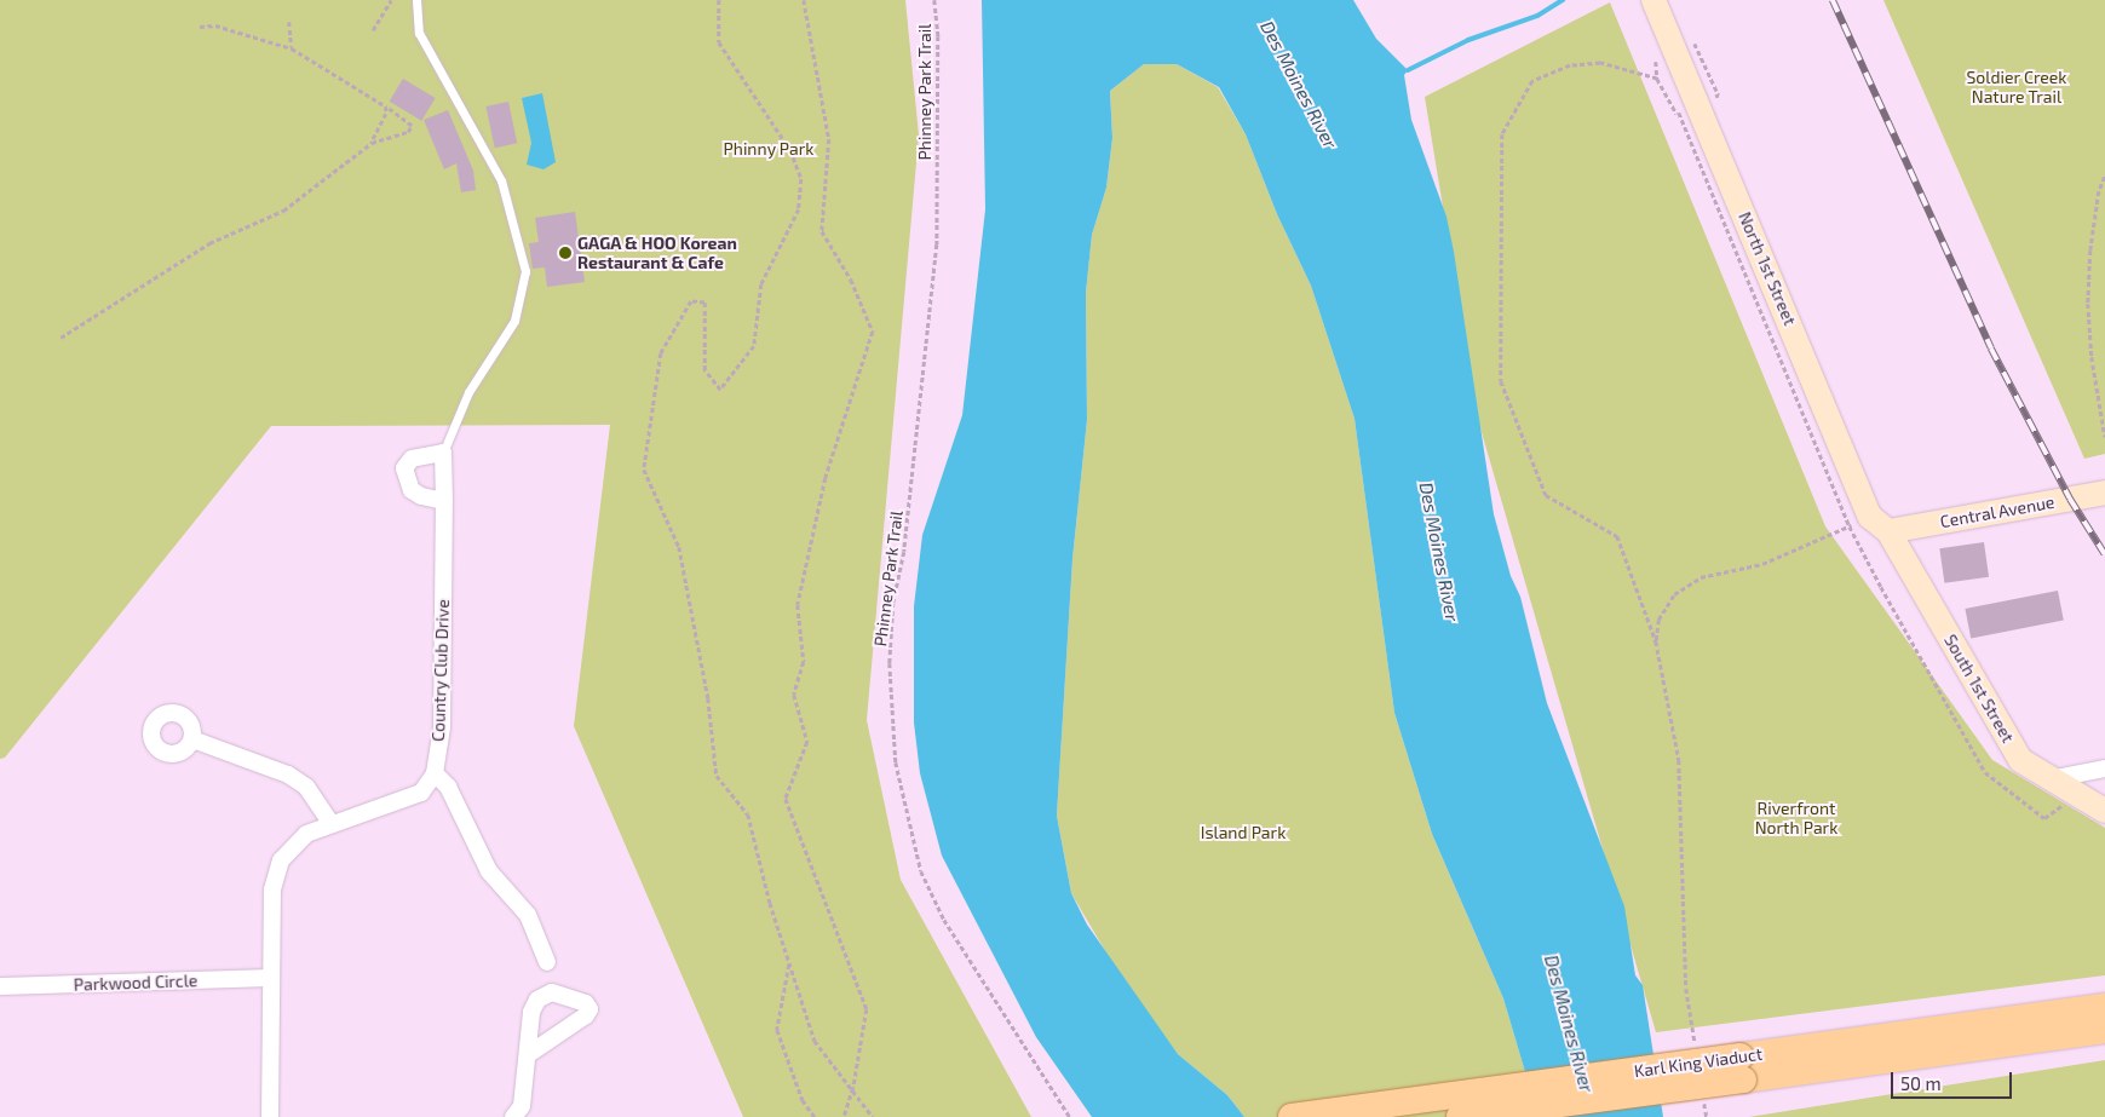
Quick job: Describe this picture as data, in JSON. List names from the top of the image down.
{
  "streets": {
    "main road": ["Karl King Viaduct"],
    "street": [
      "North 1st Street",
      "Central Avenue",
      "Country Club Drive",
      "South 1st Street",
      "Parkwood Circle"
    ],
    "path": ["Phinney Park Trail"]
  },
  "crossings": [
    ["North 1st Street", "Central Avenue"],
    ["North 1st Street", "South 1st Street"],
    ["Central Avenue", "South 1st Street"]
  ],
  "water": ["Des Moines River"],
  "parks": [
    "Soldier Creek Nature Trail",
    "Phinny Park",
    "Riverfront North Park",
    "Island Park"
  ],
  "places": ["GAGA & HOO Korean Restaurant & Cafe"],
  "scale_bar": "50 m"
}
